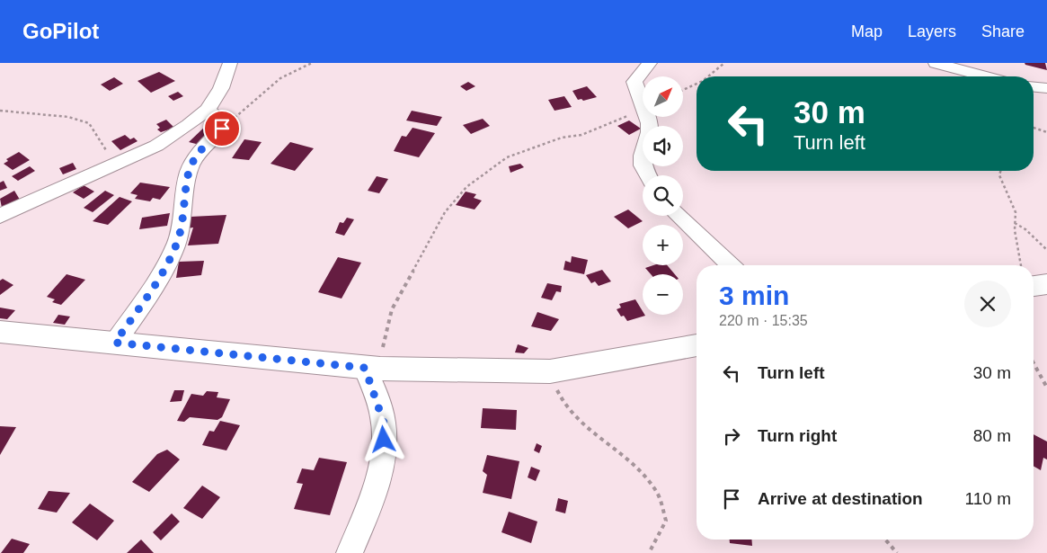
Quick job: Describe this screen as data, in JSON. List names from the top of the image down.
{
  "north": "top right",
  "page": {
    "header": "GoPilot",
    "nav": ["Map", "Layers", "Share"],
    "map_buttons": ["+", "−"],
    "turn": ["30 m", "Turn left"],
    "heading": ["3 min", "220 m · 15:35"],
    "list": [
      {
        "name": "Turn left",
        "value": "30 m"
      },
      {
        "name": "Turn right",
        "value": "80 m"
      },
      {
        "name": "Arrive at destination",
        "value": "110 m"
      }
    ]
  }
}
